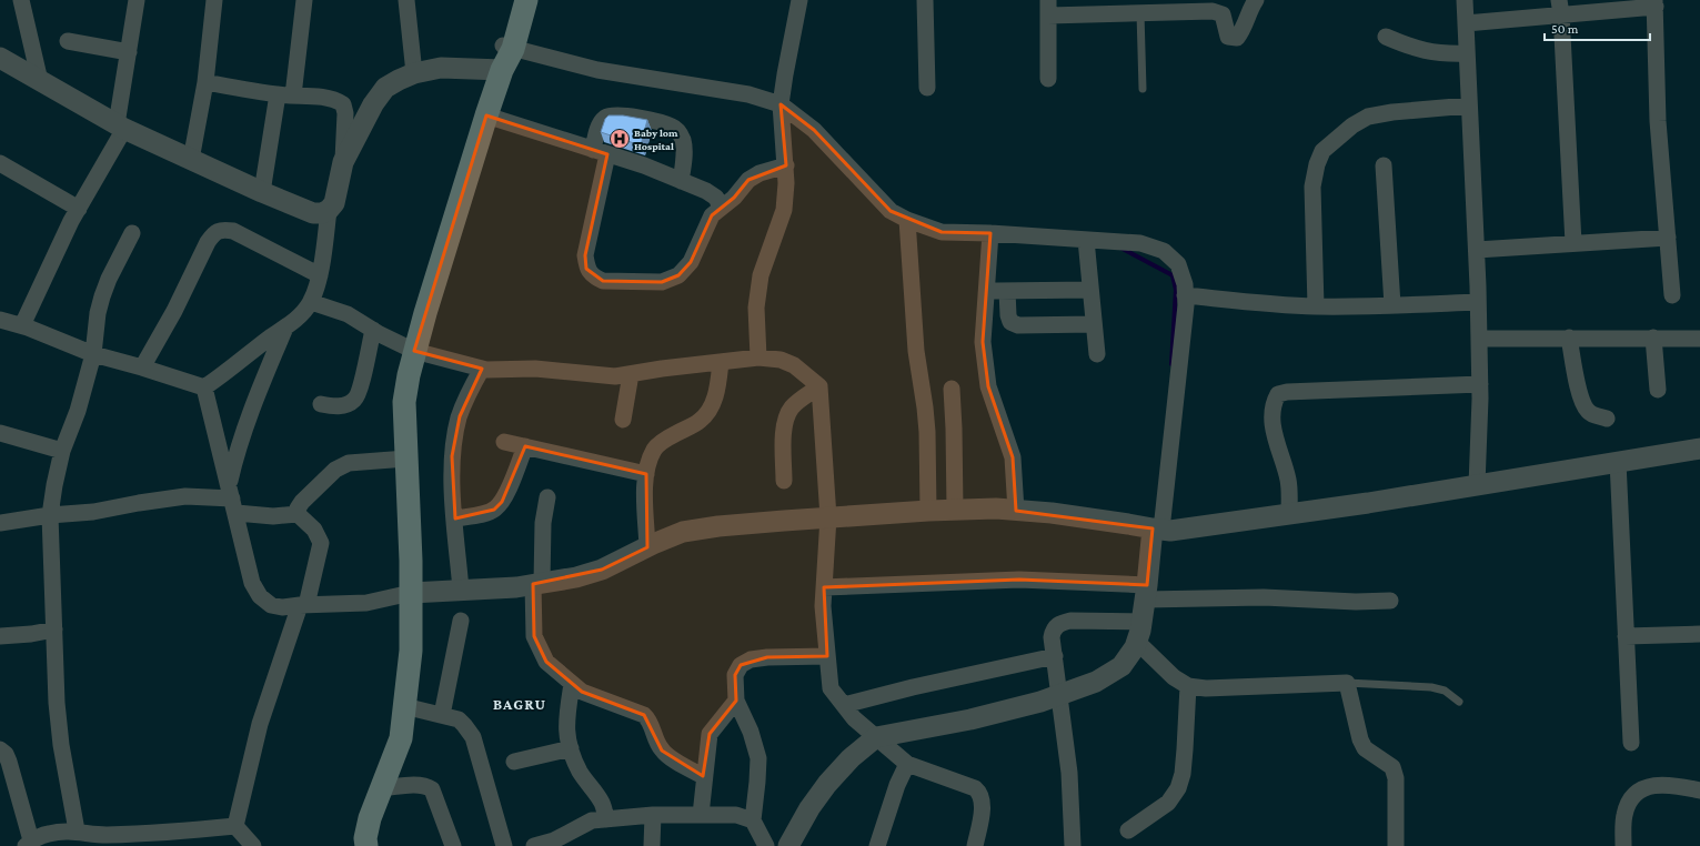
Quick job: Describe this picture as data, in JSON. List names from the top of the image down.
{
  "districts": ["BAGRU"],
  "places": {
    "hospital": ["Baby lom Hospital"]
  },
  "scale_bar": "50 m"
}
